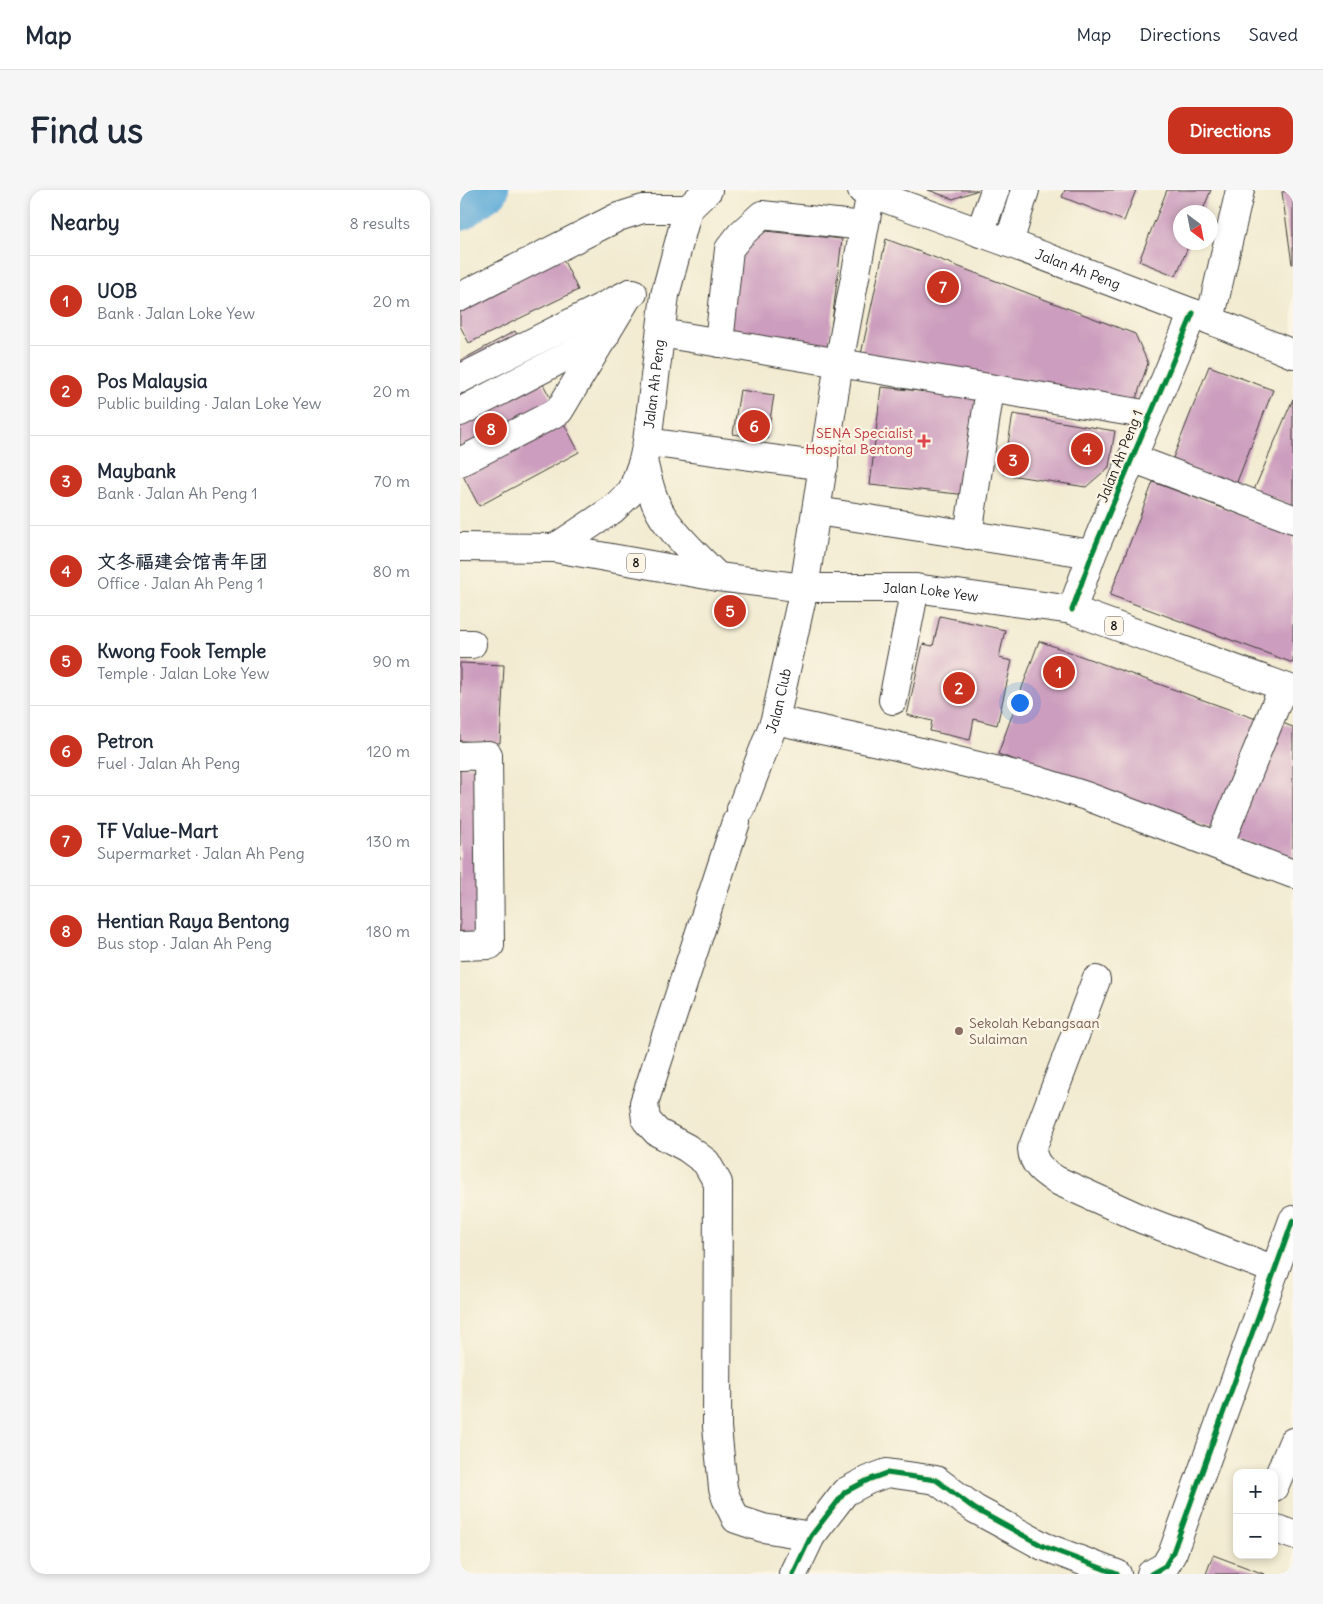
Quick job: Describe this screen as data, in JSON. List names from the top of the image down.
{
  "streets": {
    "main road": [
      "Jalan Ah Peng",
      "Jalan Ah Peng 1",
      "8",
      "Jalan Loke Yew",
      "Jalan Club"
    ]
  },
  "crossings": [
    ["Jalan Ah Peng", "Jalan Ah Peng 1"],
    ["Jalan Ah Peng", "8"],
    ["Jalan Ah Peng", "Jalan Loke Yew"],
    ["Jalan Ah Peng", "Jalan Club"],
    ["Jalan Ah Peng 1", "Jalan Loke Yew"],
    ["8", "Jalan Loke Yew"],
    ["Jalan Loke Yew", "Jalan Club"]
  ],
  "places": {
    "health": ["SENA Specialist Hospital Bentong"],
    "other": ["Sekolah Kebangsaan Sulaiman"]
  },
  "north": "bottom right",
  "page": {
    "header": "Map",
    "nav": ["Map", "Directions", "Saved"],
    "buttons": "Directions",
    "title": "Find us",
    "heading": ["Nearby", "8 results"],
    "list": [
      {
        "mark": "1",
        "name": "UOB",
        "note": "Bank · Jalan Loke Yew",
        "value": "20 m"
      },
      {
        "mark": "2",
        "name": "Pos Malaysia",
        "note": "Public building · Jalan Loke Yew",
        "value": "20 m"
      },
      {
        "mark": "3",
        "name": "Maybank",
        "note": "Bank · Jalan Ah Peng 1",
        "value": "70 m"
      },
      {
        "mark": "4",
        "name": "文冬福建会馆青年团",
        "note": "Office · Jalan Ah Peng 1",
        "value": "80 m"
      },
      {
        "mark": "5",
        "name": "Kwong Fook Temple",
        "note": "Temple · Jalan Loke Yew",
        "value": "90 m"
      },
      {
        "mark": "6",
        "name": "Petron",
        "note": "Fuel · Jalan Ah Peng",
        "value": "120 m"
      },
      {
        "mark": "7",
        "name": "TF Value-Mart",
        "note": "Supermarket · Jalan Ah Peng",
        "value": "130 m"
      },
      {
        "mark": "8",
        "name": "Hentian Raya Bentong",
        "note": "Bus stop · Jalan Ah Peng",
        "value": "180 m"
      }
    ],
    "pins": [
      "7",
      "6",
      "8",
      "4",
      "3",
      "5",
      "1",
      "2"
    ],
    "map_buttons": ["+", "−"]
  }
}
